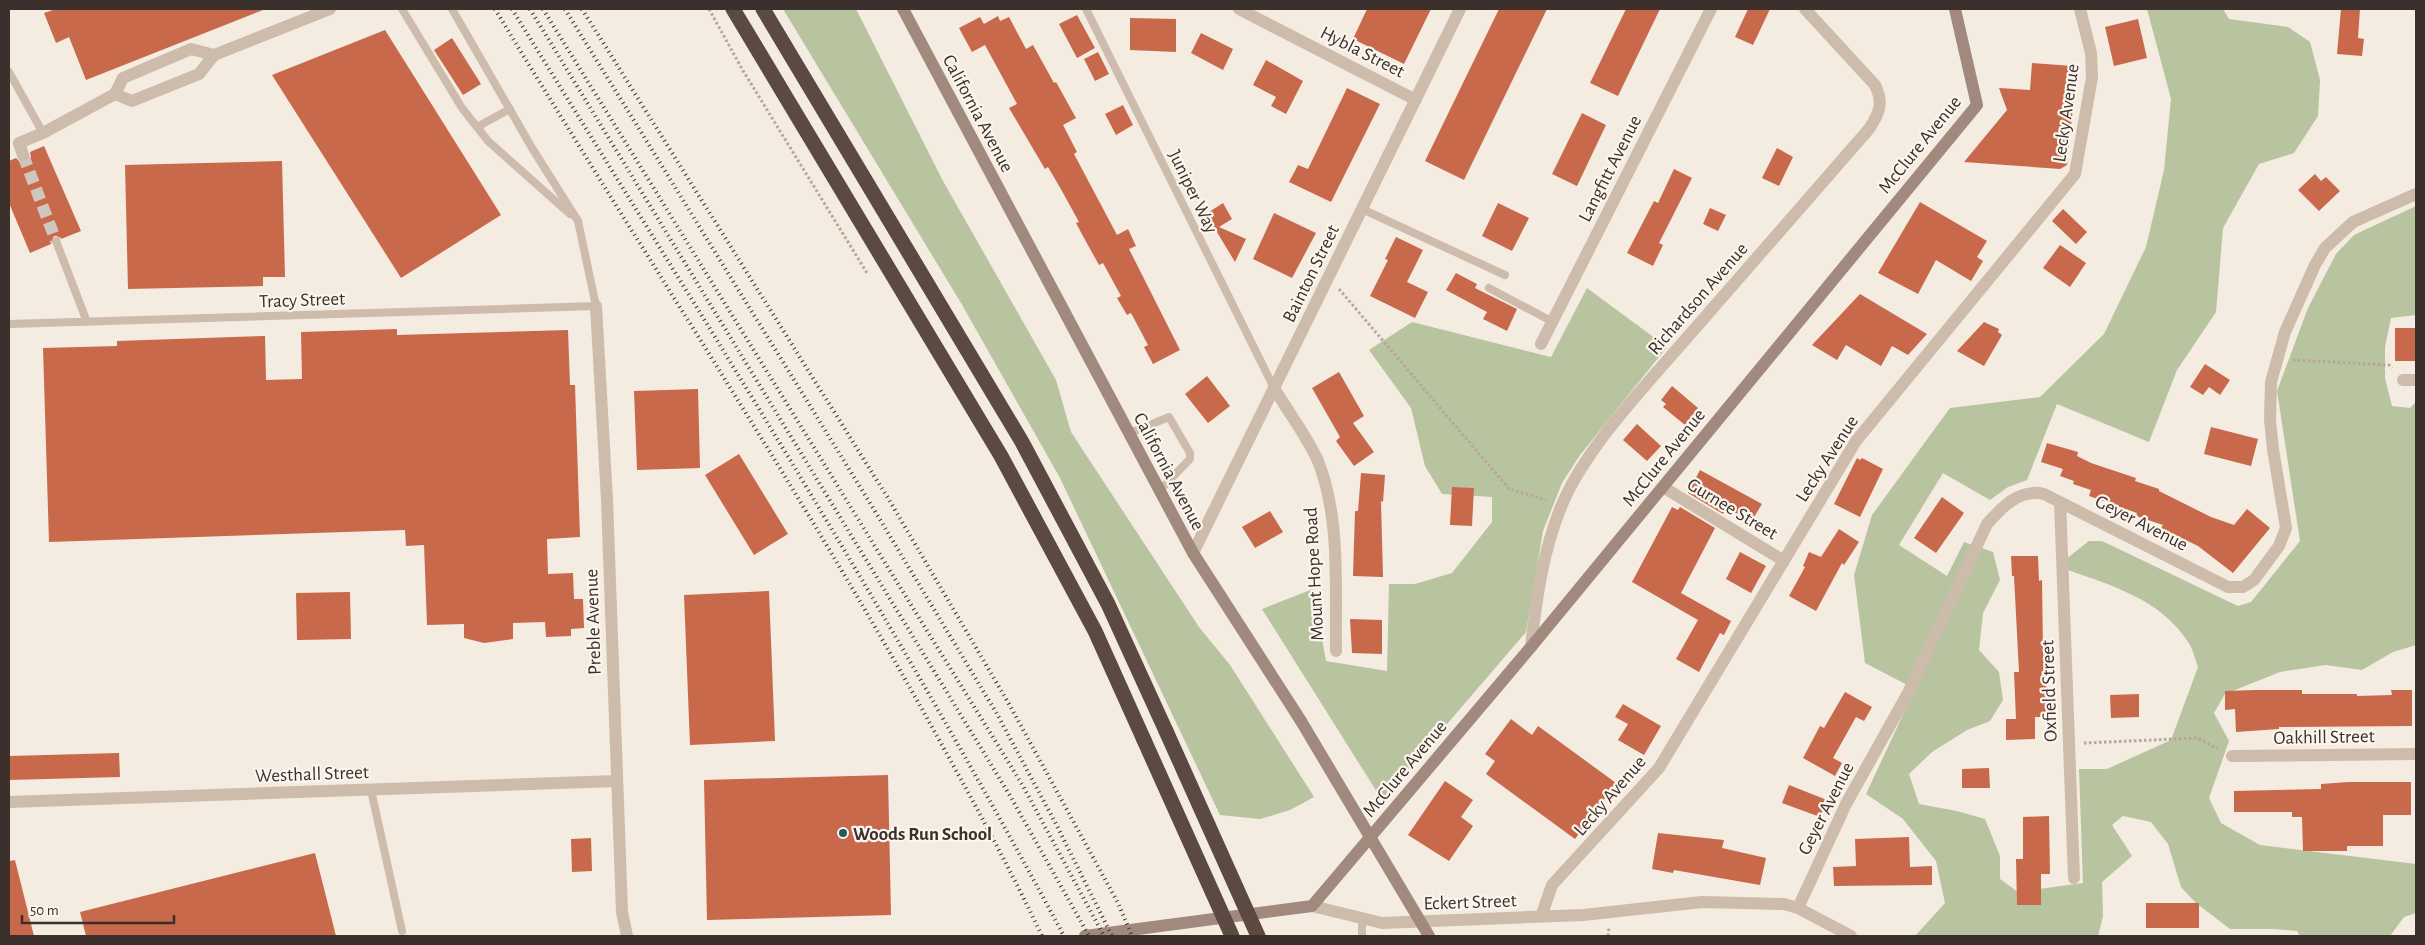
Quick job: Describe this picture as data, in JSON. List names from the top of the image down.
{
  "streets": {
    "street": [
      "Hybla Street",
      "California Avenue",
      "Lecky Avenue",
      "McClure Avenue",
      "Langfitt Avenue",
      "Bainton Street",
      "Richardson Avenue",
      "Gurnee Street",
      "Geyer Avenue",
      "Mount Hope Road",
      "Preble Avenue",
      "Oxfield Street",
      "Oakhill Street",
      "Westhall Street",
      "Eckert Street"
    ],
    "lane": ["Juniper Way", "Tracy Street"]
  },
  "crossings": [
    ["Hybla Street", "Bainton Street"],
    ["California Avenue", "Bainton Street"],
    ["Lecky Avenue", "Gurnee Street"],
    ["Lecky Avenue", "Eckert Street"],
    ["McClure Avenue", "Richardson Avenue"],
    ["McClure Avenue", "Gurnee Street"],
    ["McClure Avenue", "Eckert Street"],
    ["Juniper Way", "Bainton Street"],
    ["Juniper Way", "Mount Hope Road"],
    ["Bainton Street", "Mount Hope Road"],
    ["Tracy Street", "Preble Avenue"],
    ["Geyer Avenue", "Oxfield Street"],
    ["Geyer Avenue", "Eckert Street"],
    ["Preble Avenue", "Westhall Street"]
  ],
  "places": ["Woods Run School"],
  "scale_bar": "50 m"
}
